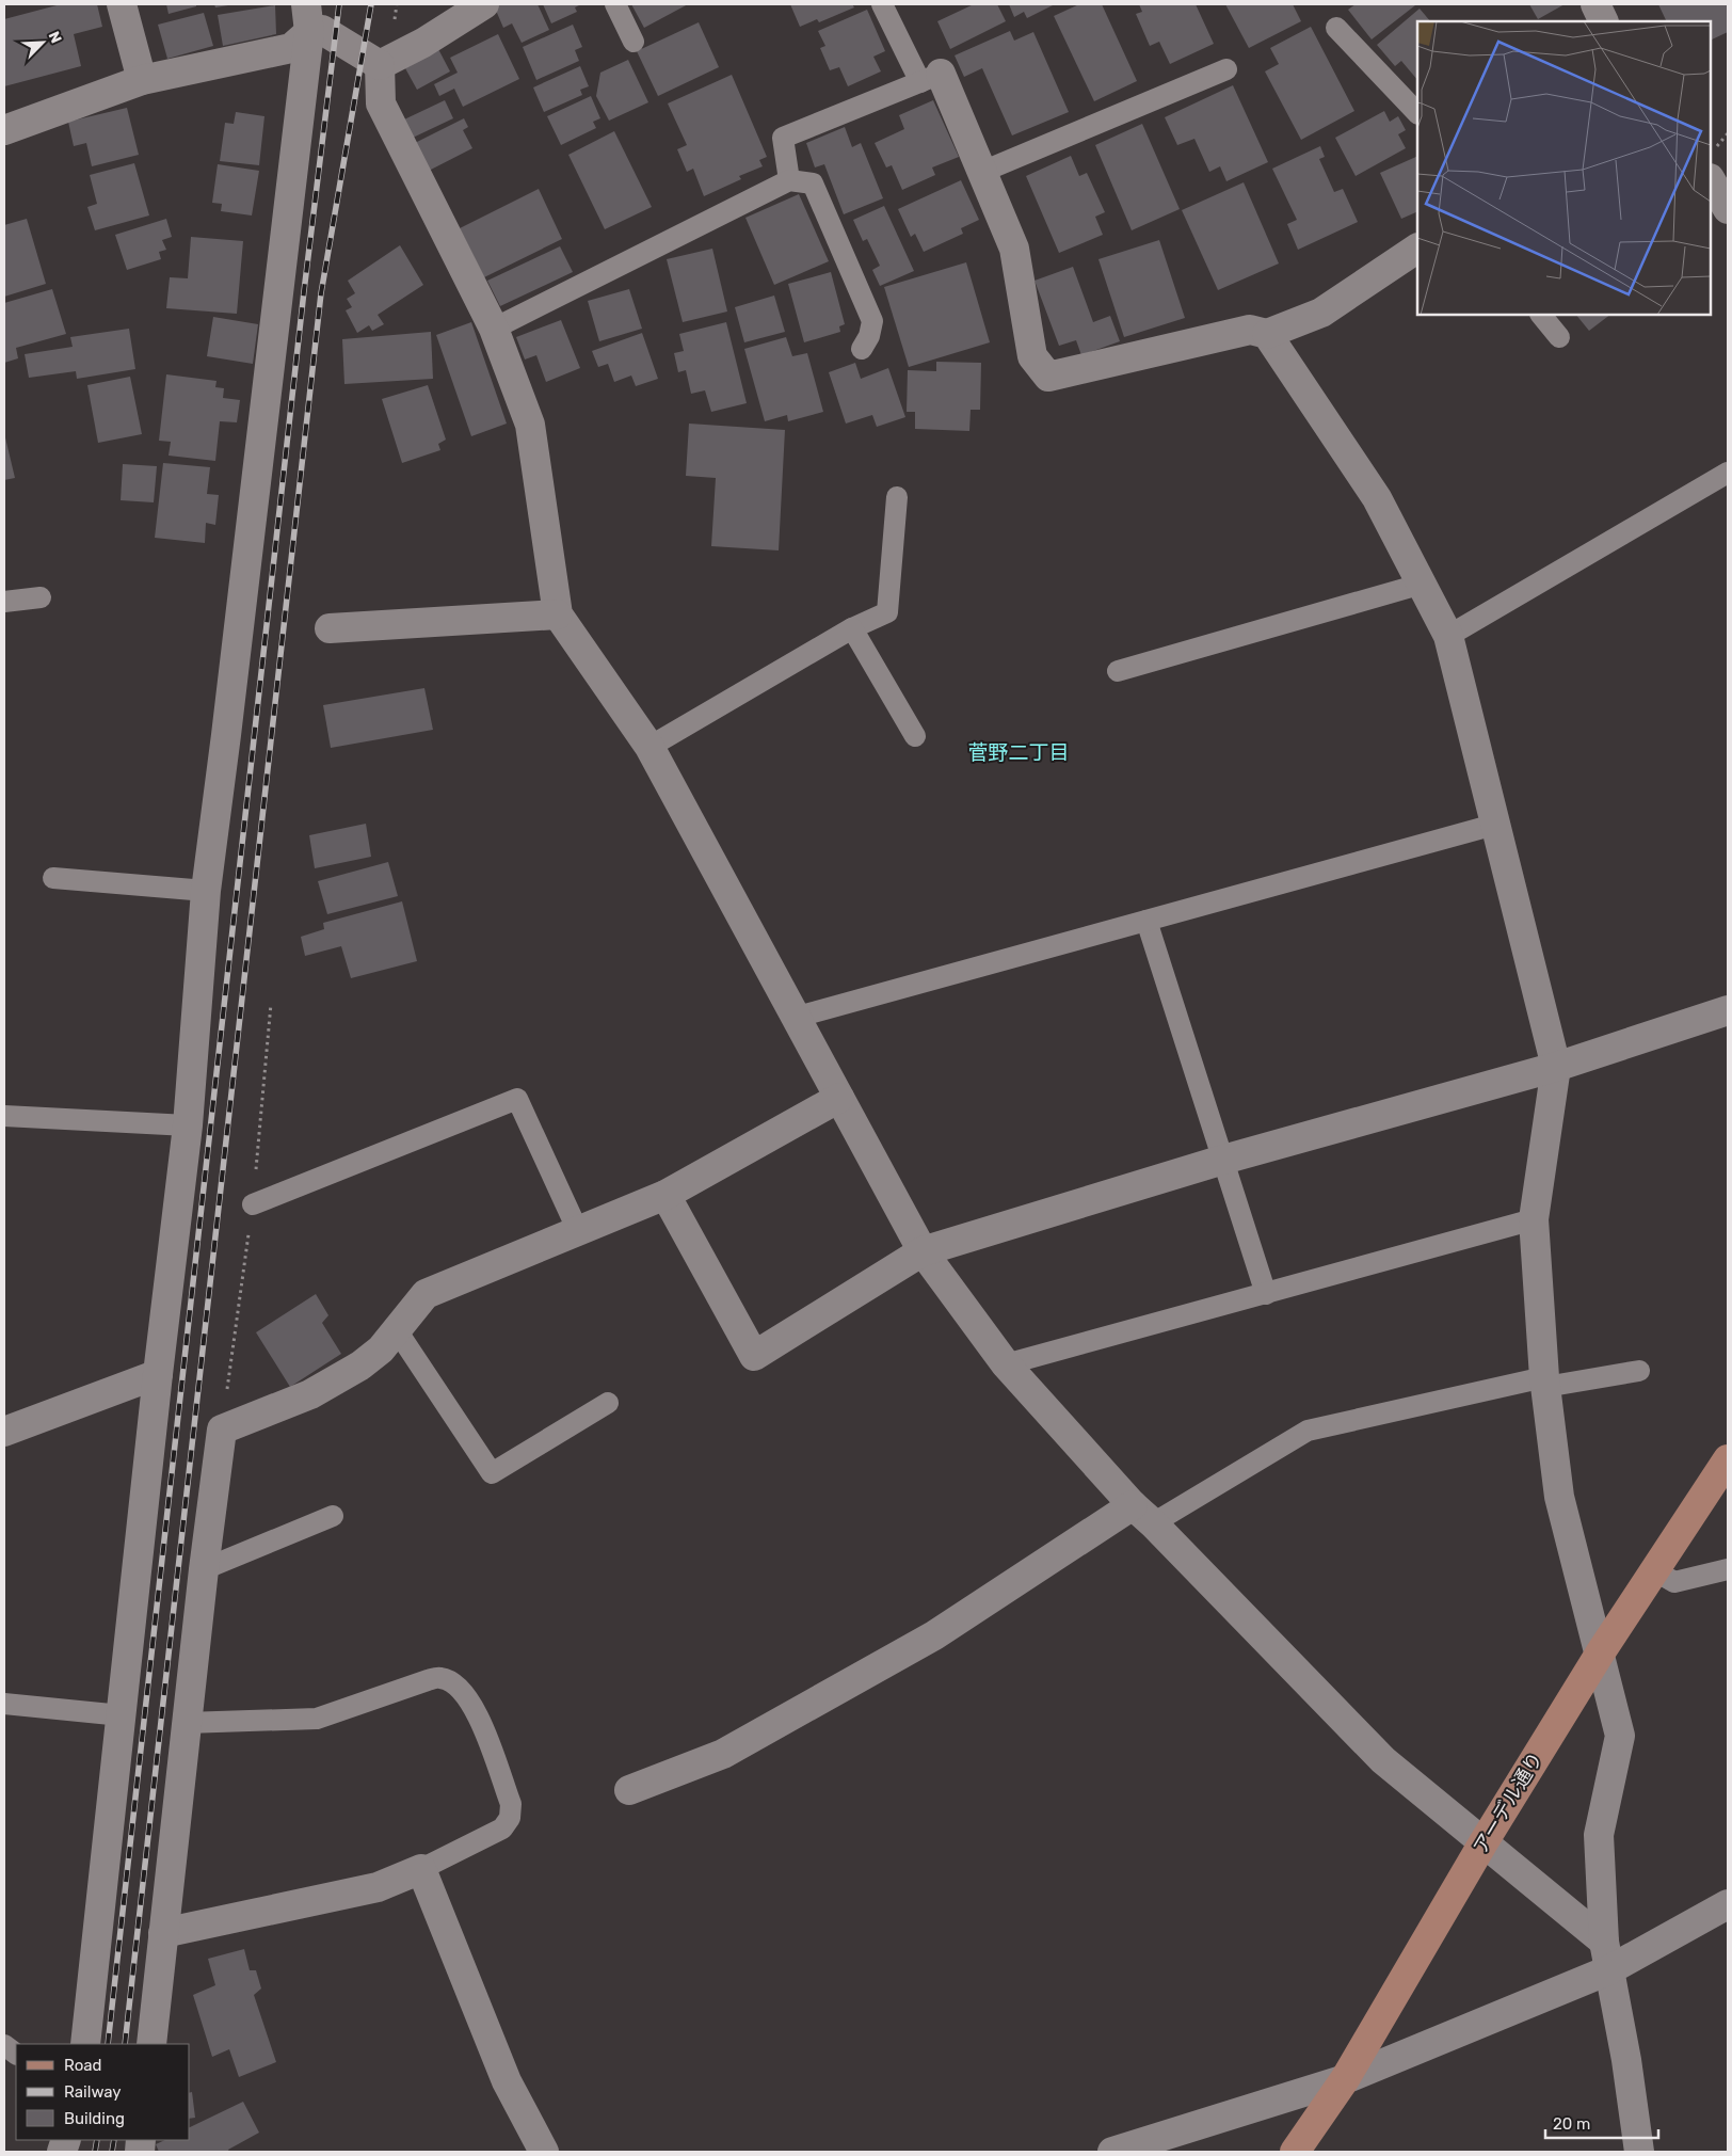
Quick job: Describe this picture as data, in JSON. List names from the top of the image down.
{
  "streets": {
    "street": ["アーデル通り"]
  },
  "districts": ["菅野二丁目"],
  "legend": ["Road", "Railway", "Building"],
  "scale_bar": "20 m",
  "north": "top right"
}
